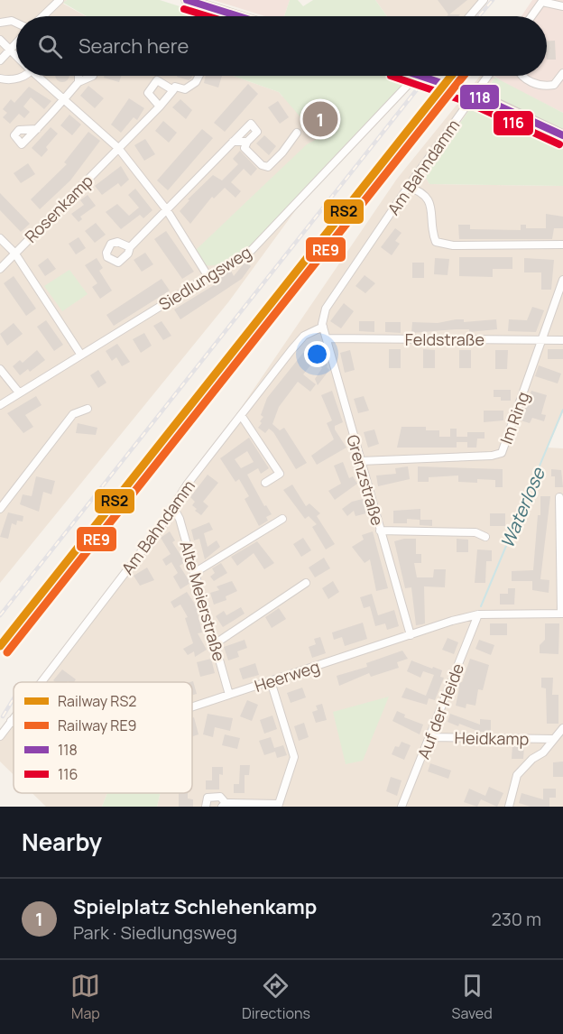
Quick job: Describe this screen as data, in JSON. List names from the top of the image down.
{
  "streets": {
    "street": [
      "Am Bahndamm",
      "Rosenkamp",
      "Siedlungsweg",
      "Feldstraße",
      "Im Ring",
      "Grenzstraße",
      "Alte Meierstraße",
      "Heerweg",
      "Auf der Heide",
      "Heidkamp"
    ]
  },
  "crossings": [
    ["Am Bahndamm", "Grenzstraße"],
    ["Am Bahndamm", "Alte Meierstraße"],
    ["Am Bahndamm", "Heerweg"],
    ["Feldstraße", "Im Ring"],
    ["Feldstraße", "Grenzstraße"],
    ["Im Ring", "Grenzstraße"],
    ["Grenzstraße", "Heerweg"],
    ["Alte Meierstraße", "Heerweg"],
    ["Heerweg", "Auf der Heide"],
    ["Auf der Heide", "Heidkamp"]
  ],
  "water": ["Waterlose"],
  "lines": [
    "transit line 118",
    "transit line 116",
    "rail line RS2",
    "rail line RE9"
  ],
  "legend": [
    "Railway RS2",
    "Railway RE9",
    "118",
    "116"
  ],
  "page": {
    "search": "Search here",
    "pins": "1",
    "heading": "Nearby",
    "list": [
      {
        "mark": "1",
        "name": "Spielplatz Schlehenkamp",
        "note": "Park · Siedlungsweg",
        "value": "230 m"
      }
    ],
    "nav": ["Map", "Directions", "Saved"]
  }
}
